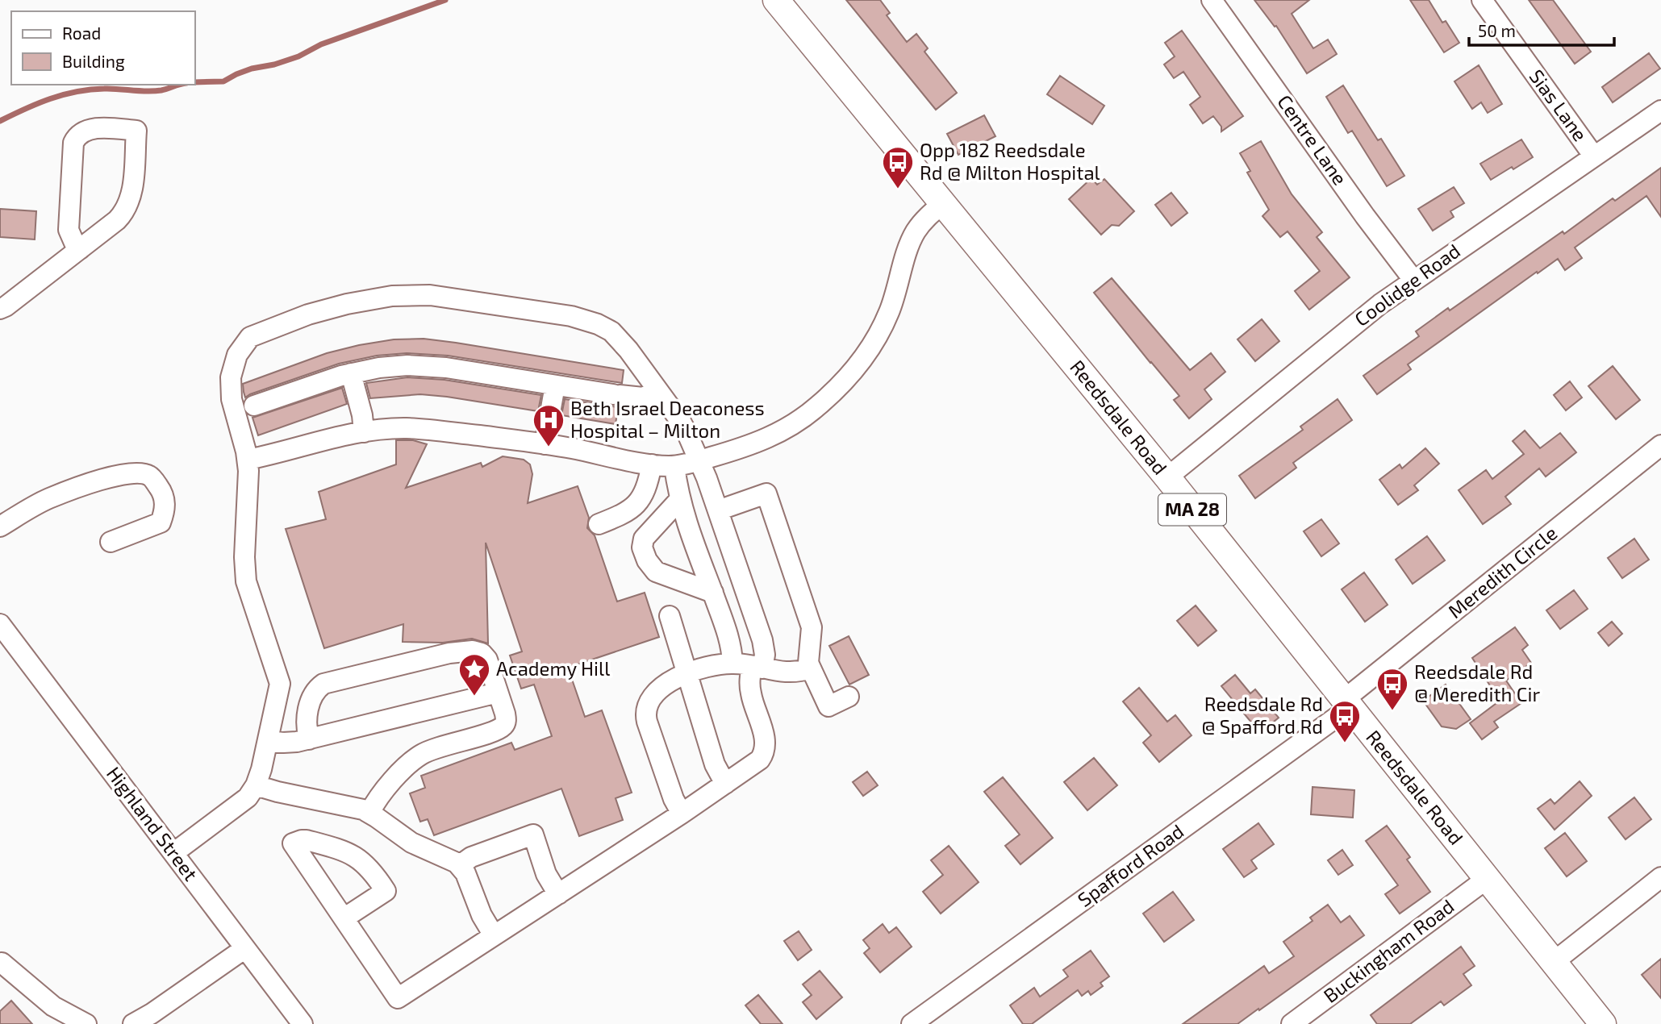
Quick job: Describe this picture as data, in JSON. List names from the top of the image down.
{
  "streets": {
    "main road": ["Reedsdale Road", "MA 28"],
    "street": [
      "Sias Lane",
      "Centre Lane",
      "Coolidge Road",
      "Meredith Circle",
      "Highland Street",
      "Spafford Road",
      "Buckingham Road"
    ]
  },
  "crossings": [
    ["Sias Lane", "Coolidge Road"],
    ["Centre Lane", "Coolidge Road"],
    ["Coolidge Road", "Reedsdale Road"],
    ["Reedsdale Road", "Meredith Circle"],
    ["Reedsdale Road", "Spafford Road"],
    ["Reedsdale Road", "Buckingham Road"],
    ["Meredith Circle", "Spafford Road"]
  ],
  "places": {
    "bus stop": ["Opp 182 Reedsdale Rd @ Milton Hospital", "Reedsdale Rd @ Meredith Cir", "Reedsdale Rd @ Spafford Rd"],
    "hospital": ["Beth Israel Deaconess Hospital – Milton"],
    "place": ["Academy Hill"]
  },
  "legend": ["Road", "Building"],
  "scale_bar": "50 m"
}
